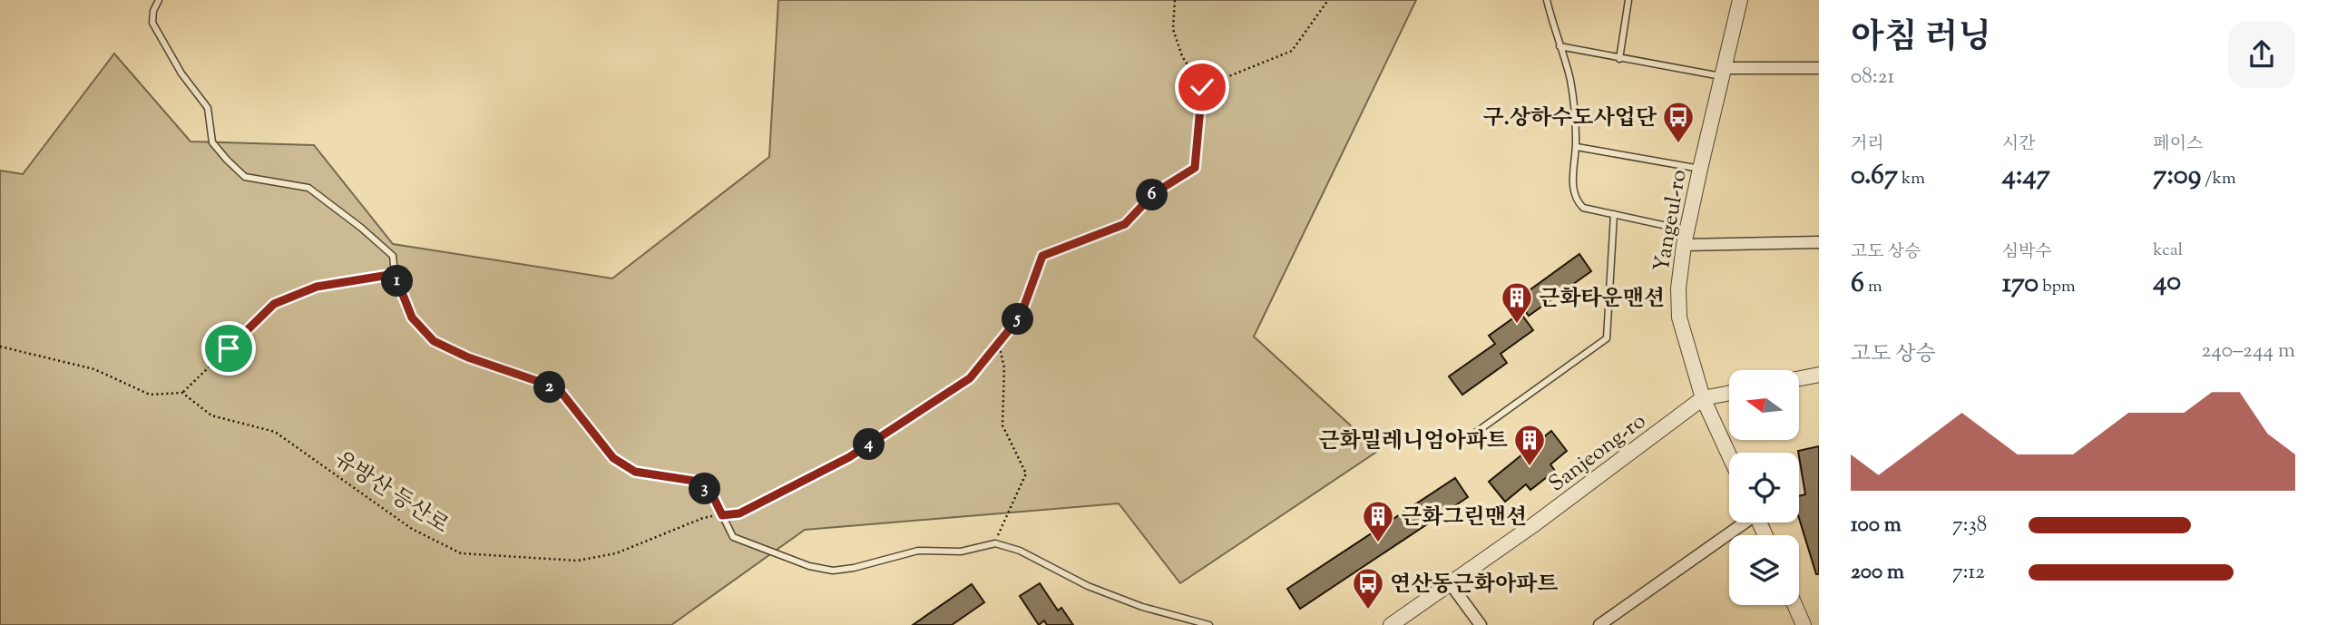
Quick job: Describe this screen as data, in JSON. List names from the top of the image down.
{
  "streets": {
    "street": ["Yangeul-ro", "Sanjeong-ro"],
    "path": ["유방산 등산로"]
  },
  "crossings": [
    ["Yangeul-ro", "Sanjeong-ro"]
  ],
  "places": {
    "bus stop": ["구.상하수도사업단", "연산동근화아파트"],
    "building": ["근화타운맨션", "근화밀레니엄아파트", "근화그린맨션"]
  },
  "north": "left",
  "page": {
    "heading": ["아침 러닝", "08:21"],
    "stats": [
      ["거리", "0.67 km"],
      ["시간", "4:47"],
      ["페이스", "7:09 /km"],
      ["고도 상승", "6 m"],
      ["심박수", "170 bpm"],
      ["kcal", "40"]
    ],
    "pins": [
      "6",
      "1",
      "5",
      "2",
      "4",
      "3"
    ],
    "chart": ["고도 상승", "240–244 m"],
    "list": [
      {
        "name": "100 m",
        "note": "7:38"
      },
      {
        "name": "200 m",
        "note": "7:12"
      }
    ]
  }
}
